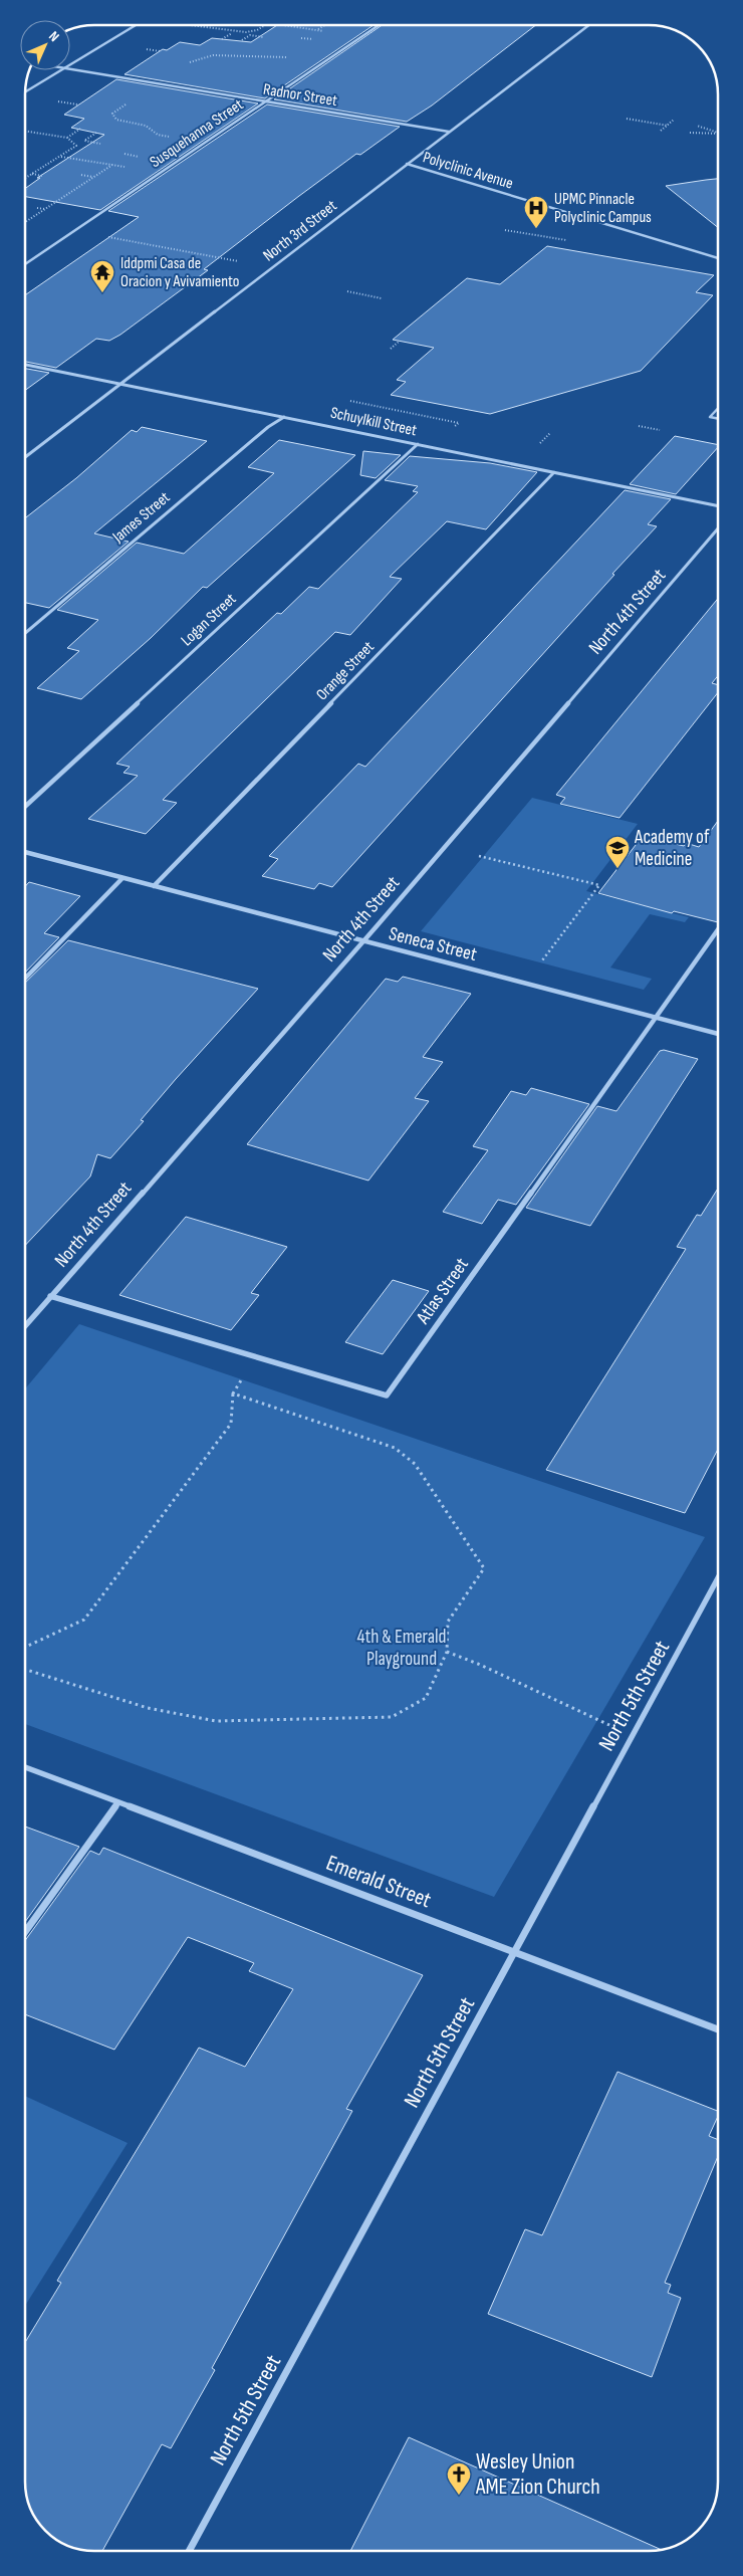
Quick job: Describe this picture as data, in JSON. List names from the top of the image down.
{
  "streets": {
    "street": [
      "Radnor Street",
      "Susquehanna Street",
      "Polyclinic Avenue",
      "North 3rd Street",
      "Schuylkill Street",
      "James Street",
      "North 4th Street",
      "Logan Street",
      "Orange Street",
      "Seneca Street",
      "Atlas Street",
      "North 5th Street",
      "Emerald Street"
    ]
  },
  "crossings": [
    ["Radnor Street", "Susquehanna Street"],
    ["Radnor Street", "North 3rd Street"],
    ["Polyclinic Avenue", "North 3rd Street"],
    ["North 3rd Street", "Schuylkill Street"],
    ["Schuylkill Street", "James Street"],
    ["Schuylkill Street", "Logan Street"],
    ["Schuylkill Street", "Orange Street"],
    ["North 4th Street", "Seneca Street"],
    ["North 4th Street", "Atlas Street"],
    ["Orange Street", "Seneca Street"],
    ["Seneca Street", "Atlas Street"],
    ["North 5th Street", "Emerald Street"]
  ],
  "parks": ["4th & Emerald Playground"],
  "places": {
    "hospital": ["UPMC Pinnacle Polyclinic Campus"],
    "temple": ["Iddpmi Casa de Oracion y Avivamiento"],
    "school or university": ["Academy of Medicine"],
    "church": ["Wesley Union AME Zion Church"]
  },
  "north": "top right"
}
